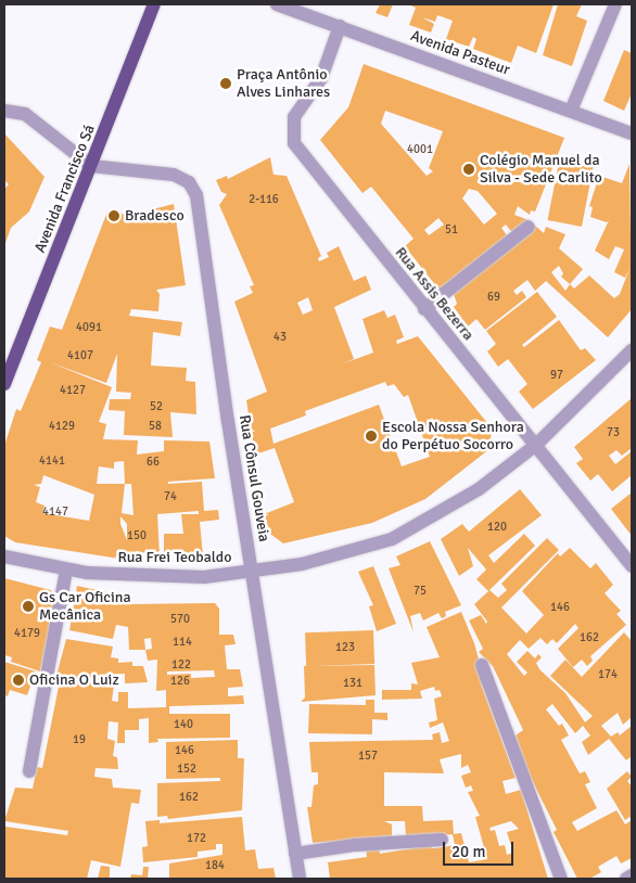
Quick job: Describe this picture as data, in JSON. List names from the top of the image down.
{
  "streets": {
    "main road": ["Avenida Francisco Sá"],
    "street": [
      "Avenida Pasteur",
      "Rua Assis Bezerra",
      "Rua Cônsul Gouveia",
      "Rua Frei Teobaldo"
    ]
  },
  "crossings": [
    ["Avenida Pasteur", "Rua Assis Bezerra"],
    ["Avenida Francisco Sá", "Rua Cônsul Gouveia"],
    ["Rua Assis Bezerra", "Rua Frei Teobaldo"],
    ["Rua Cônsul Gouveia", "Rua Frei Teobaldo"]
  ],
  "places": [
    "Praça Antônio Alves Linhares",
    "Colégio Manuel da Silva - Sede Carlito",
    "Bradesco",
    "Escola Nossa Senhora do Perpétuo Socorro",
    "Gs Car Oficina Mecânica",
    "Oficina O Luiz"
  ],
  "house_numbers": [
    "4001",
    "2-116",
    "51",
    "69",
    "4091",
    "43",
    "4107",
    "97",
    "4127",
    "52",
    "4129",
    "58",
    "73",
    "4141",
    "66",
    "74",
    "4147",
    "120",
    "150",
    "75",
    "146",
    "570",
    "4179",
    "162",
    "114",
    "123",
    "122",
    "174",
    "126",
    "131",
    "140",
    "19",
    "146",
    "157",
    "152",
    "162",
    "172",
    "184"
  ],
  "scale_bar": "20 m"
}
